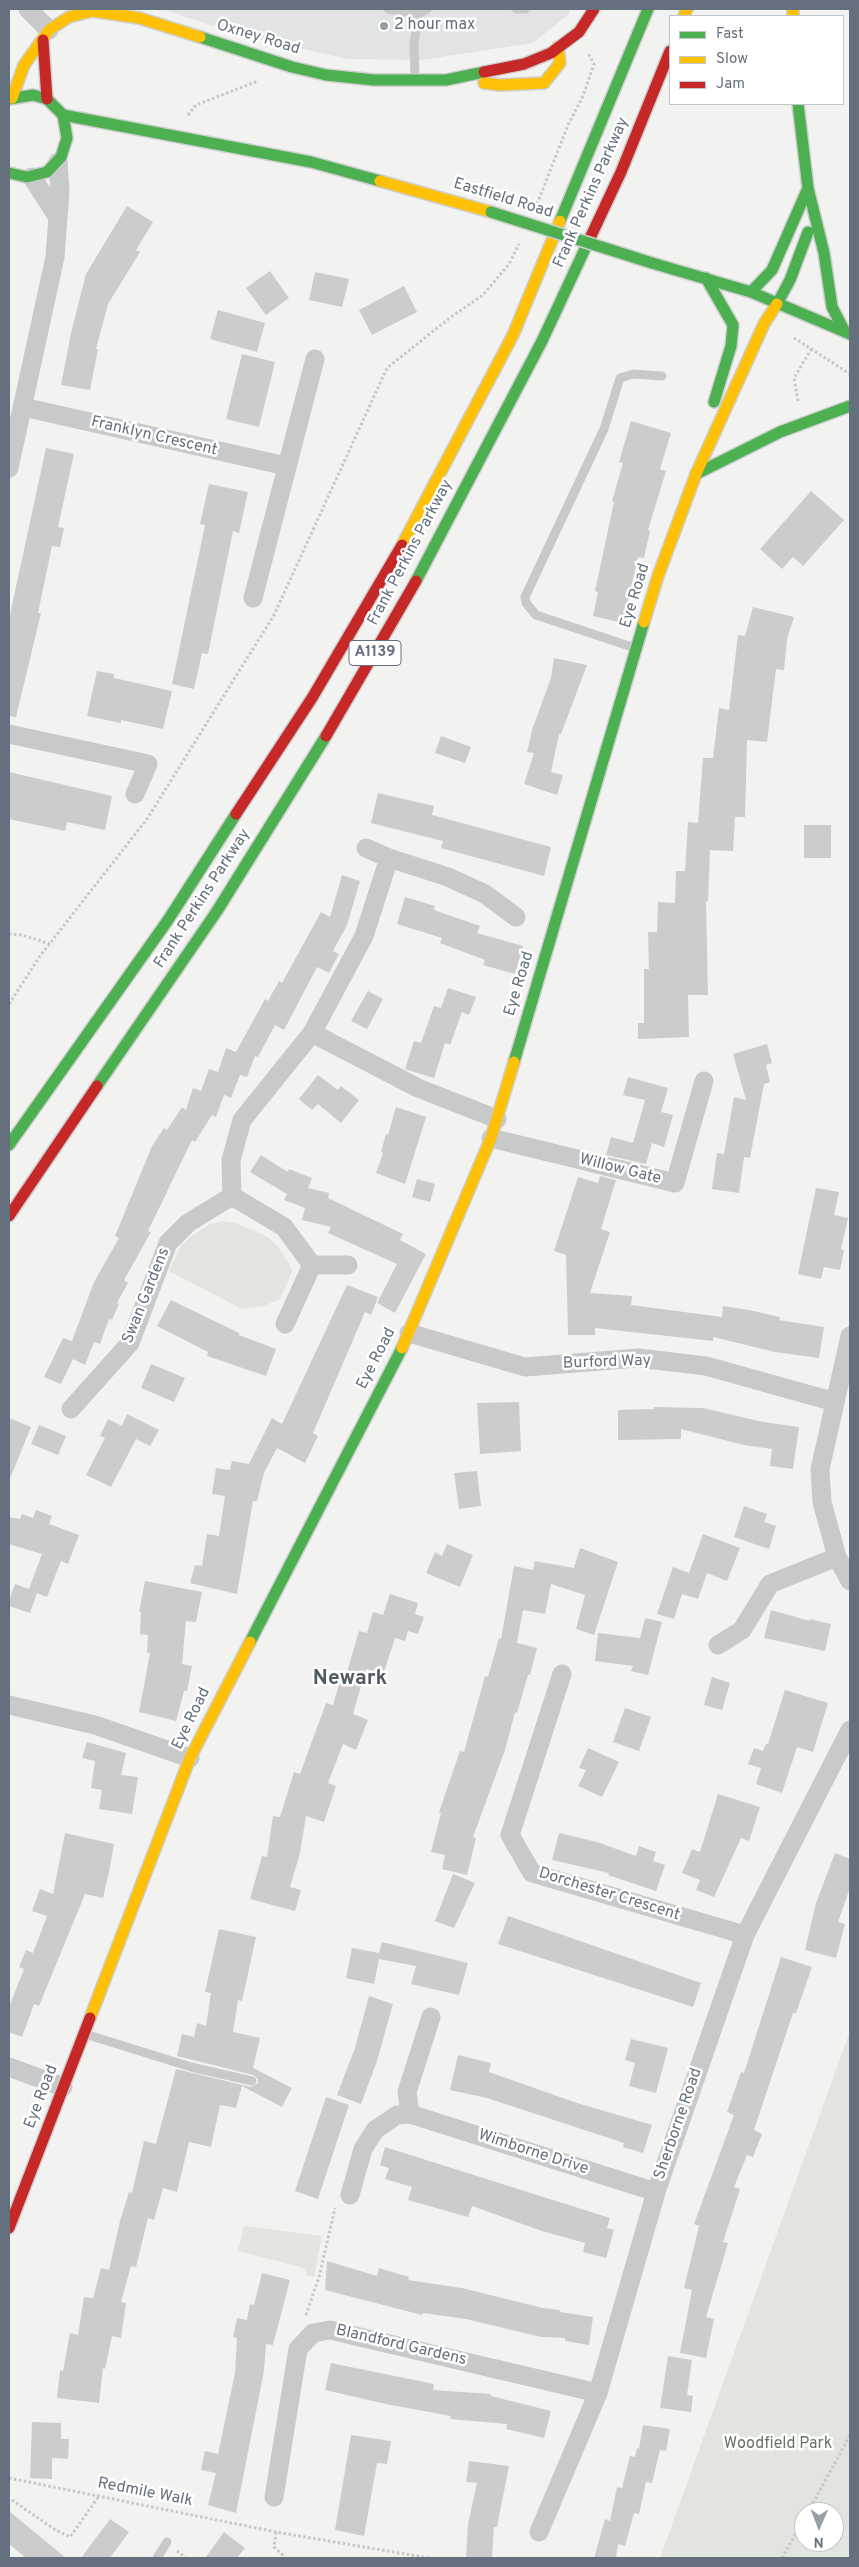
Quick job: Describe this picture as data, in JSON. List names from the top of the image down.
{
  "streets": {
    "main road": [
      "Oxney Road",
      "Frank Perkins Parkway",
      "Eastfield Road",
      "Eye Road",
      "A1139"
    ],
    "street": [
      "Franklyn Crescent",
      "Willow Gate",
      "Swan Gardens",
      "Burford Way",
      "Dorchester Crescent",
      "Sherborne Road",
      "Wimborne Drive",
      "Blandford Gardens"
    ],
    "path": ["Redmile Walk"]
  },
  "crossings": [
    ["Eastfield Road", "Eye Road"],
    ["Eye Road", "Willow Gate"],
    ["Eye Road", "Burford Way"],
    ["Dorchester Crescent", "Sherborne Road"],
    ["Sherborne Road", "Wimborne Drive"],
    ["Sherborne Road", "Blandford Gardens"]
  ],
  "districts": ["Newark"],
  "parks": ["Woodfield Park"],
  "places": ["2 hour max"],
  "legend": ["Fast", "Slow", "Jam"],
  "north": "bottom"
}
